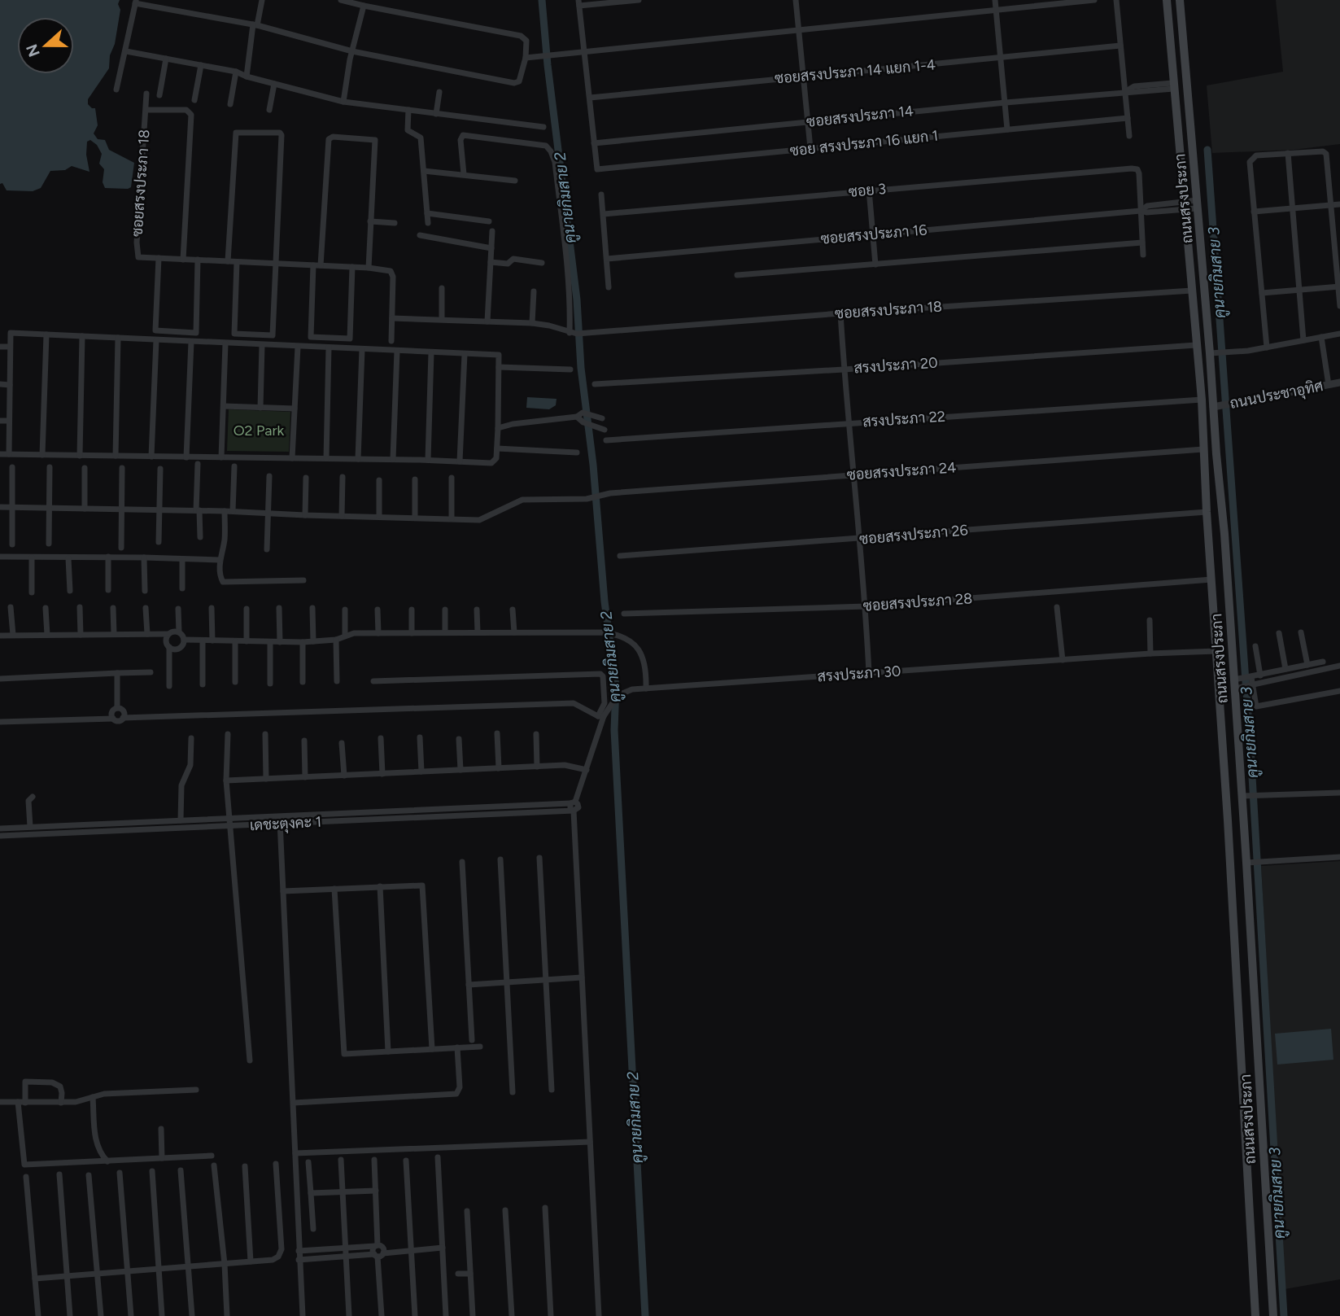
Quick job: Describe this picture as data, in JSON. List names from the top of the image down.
{
  "streets": {
    "main road": ["ถนนสรงประภา"],
    "street": [
      "ซอยสรงประภา 14 แยก 1-4",
      "ซอยสรงประภา 14",
      "ซอย สรงประภา 16 แยก 1",
      "ซอยสรงประภา 18",
      "ซอย 3",
      "ซอยสรงประภา 16",
      "สรงประภา 20",
      "ถนนประชาอุทิศ",
      "สรงประภา 22",
      "ซอยสรงประภา 24",
      "ซอยสรงประภา 26",
      "ซอยสรงประภา 28",
      "สรงประภา 30",
      "เดชะตุงคะ 1"
    ]
  },
  "crossings": [
    ["ซอยสรงประภา 14", "ซอย สรงประภา 16 แยก 1"],
    ["ซอยสรงประภา 14", "ถนนสรงประภา"],
    ["ซอยสรงประภา 18", "ถนนสรงประภา"],
    ["ซอย 3", "ซอยสรงประภา 16"],
    ["ถนนสรงประภา", "ซอยสรงประภา 16"],
    ["ถนนสรงประภา", "สรงประภา 20"],
    ["ถนนสรงประภา", "ถนนประชาอุทิศ"],
    ["ถนนสรงประภา", "สรงประภา 22"],
    ["ถนนสรงประภา", "ซอยสรงประภา 24"],
    ["ถนนสรงประภา", "ซอยสรงประภา 26"],
    ["ถนนสรงประภา", "ซอยสรงประภา 28"],
    ["ถนนสรงประภา", "สรงประภา 30"],
    ["สรงประภา 30", "เดชะตุงคะ 1"]
  ],
  "water": ["คูนายกิมสาย 2", "คูนายกิมสาย 3"],
  "parks": ["O2 Park"],
  "north": "left"
}
